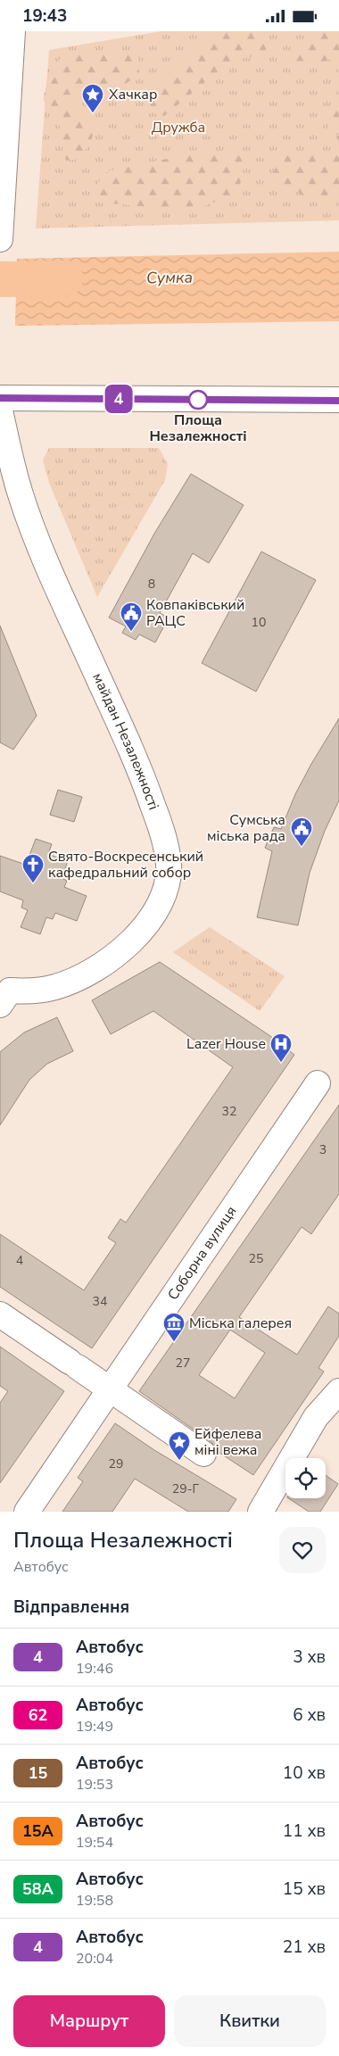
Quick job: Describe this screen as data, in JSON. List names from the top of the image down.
{
  "streets": {
    "street": ["майдан Незалежності", "Соборна вулиця"]
  },
  "water": ["Сумка"],
  "parks": ["Дружба"],
  "places": {
    "place": ["Хачкар", "Ейфелева міні вежа"],
    "other": ["Площа Незалежності"],
    "public building": ["Ковпаківський РАЦС", "Сумська міська рада"],
    "church": ["Свято-Воскресенський кафедральний собор"],
    "hospital": ["Lazer House"],
    "museum": ["Міська галерея"]
  },
  "lines": ["bus line 4"],
  "house_numbers": [
    "8",
    "10",
    "32",
    "3",
    "25",
    "4",
    "34",
    "27",
    "29",
    "29-Г"
  ],
  "page": {
    "status": "19:43",
    "on_map": "4",
    "heading": [
      ["Площа Незалежності", "Автобус"],
      "Відправлення"
    ],
    "list": [
      {
        "mark": "4",
        "name": "Автобус",
        "note": "19:46",
        "value": "3 хв"
      },
      {
        "mark": "62",
        "name": "Автобус",
        "note": "19:49",
        "value": "6 хв"
      },
      {
        "mark": "15",
        "name": "Автобус",
        "note": "19:53",
        "value": "10 хв"
      },
      {
        "mark": "15А",
        "name": "Автобус",
        "note": "19:54",
        "value": "11 хв"
      },
      {
        "mark": "58А",
        "name": "Автобус",
        "note": "19:58",
        "value": "15 хв"
      },
      {
        "mark": "4",
        "name": "Автобус",
        "note": "20:04",
        "value": "21 хв"
      }
    ],
    "buttons": ["Маршрут", "Квитки"]
  }
}
